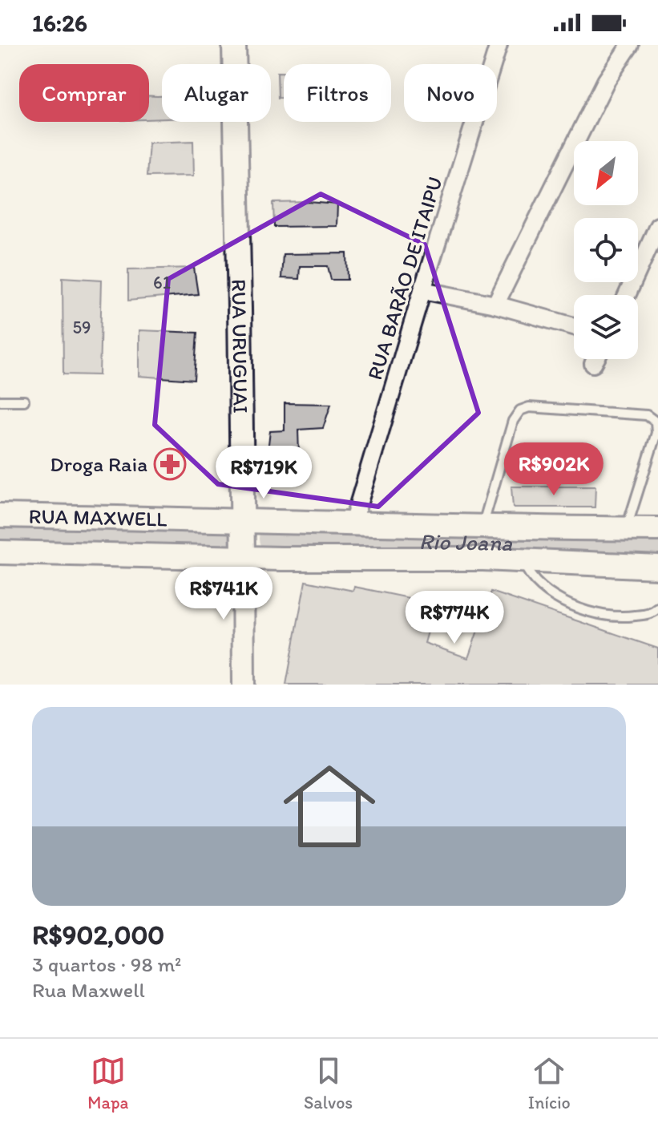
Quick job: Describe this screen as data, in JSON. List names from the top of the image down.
{
  "streets": {
    "main road": ["RUA URUGUAI", "RUA MAXWELL"],
    "street": ["RUA BARÃO DE ITAIPU"]
  },
  "crossings": [
    ["RUA BARÃO DE ITAIPU", "RUA MAXWELL"],
    ["RUA URUGUAI", "RUA MAXWELL"]
  ],
  "water": ["Rio Joana"],
  "places": {
    "pharmacy": ["Droga Raia"]
  },
  "house_numbers": ["61", "59"],
  "north": "bottom left",
  "page": {
    "status": "16:26",
    "chip": [
      "Comprar",
      "Alugar",
      "Filtros",
      "Novo"
    ],
    "price": [
      "R$902K",
      "R$719K",
      "R$741K",
      "R$774K"
    ],
    "list": [
      {
        "name": "R$902,000",
        "note": "3 quartos · 98 m² · Rua Maxwell"
      }
    ],
    "tabs": ["Mapa", "Salvos", "Início"]
  }
}
